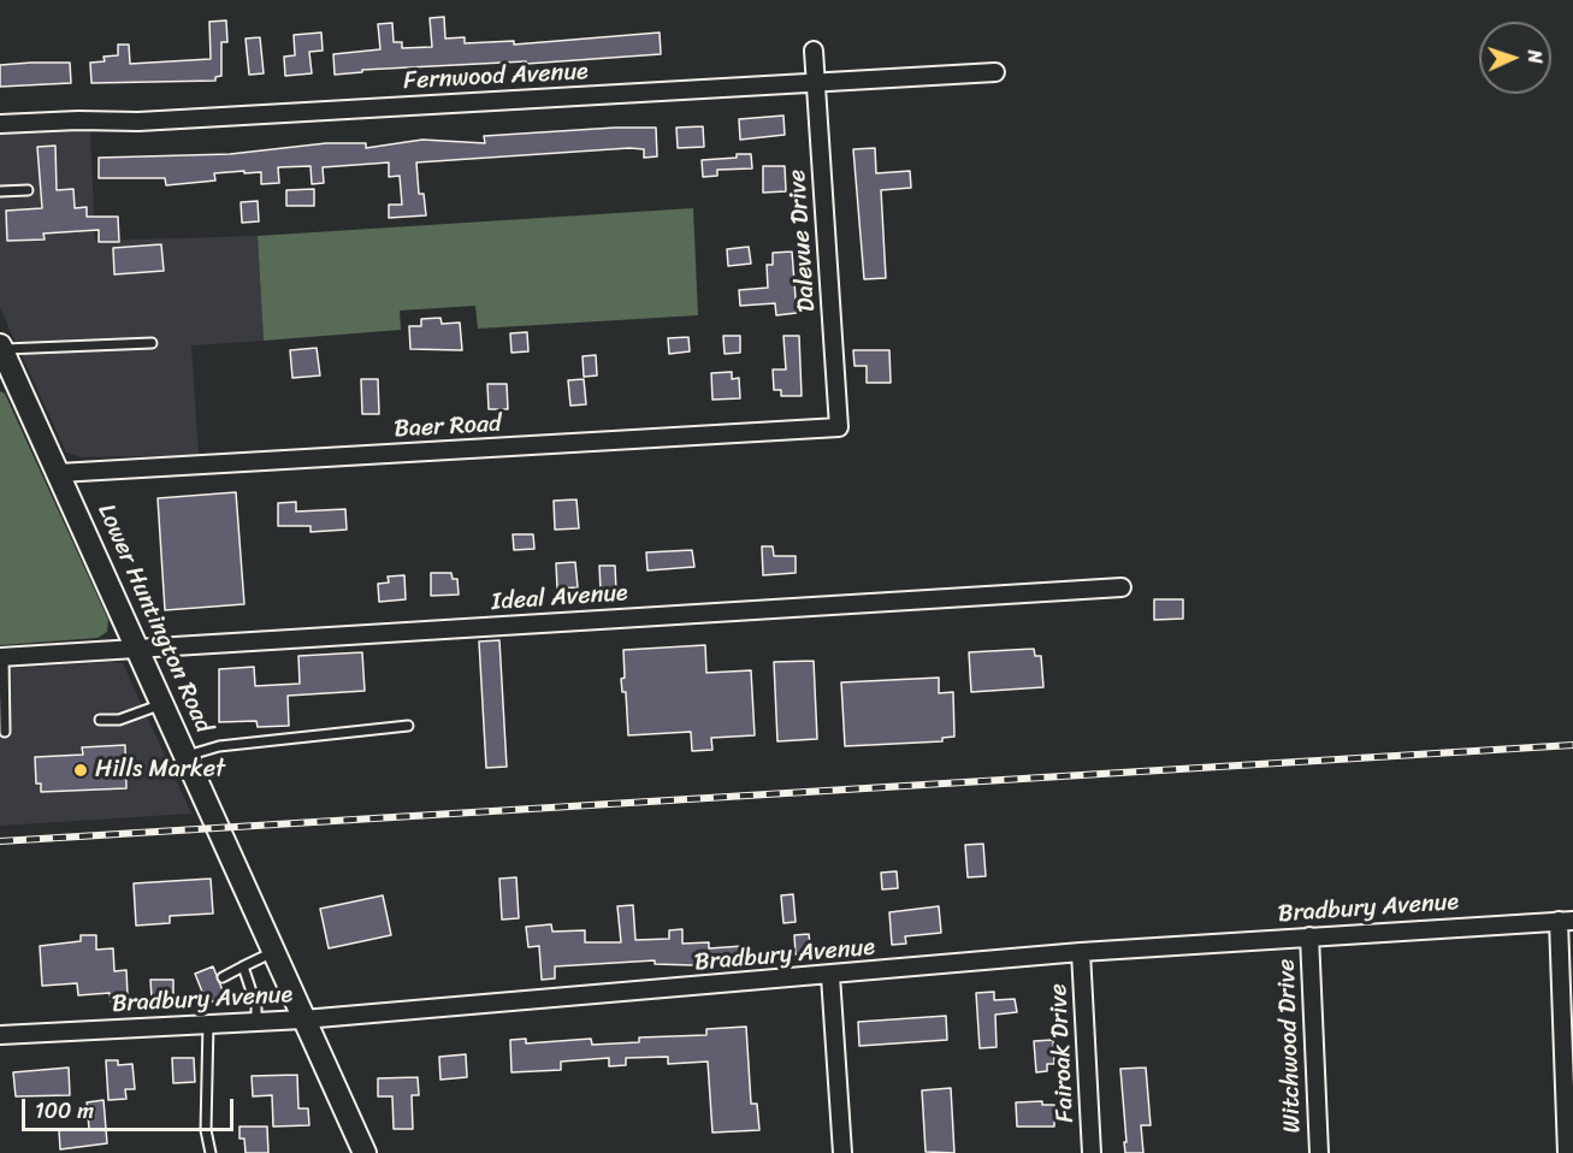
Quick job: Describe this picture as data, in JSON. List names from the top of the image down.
{
  "streets": {
    "main road": ["Lower Huntington Road"],
    "street": [
      "Fernwood Avenue",
      "Dalevue Drive",
      "Baer Road",
      "Ideal Avenue",
      "Bradbury Avenue",
      "Witchwood Drive",
      "Fairoak Drive"
    ]
  },
  "crossings": [
    ["Fernwood Avenue", "Dalevue Drive"],
    ["Dalevue Drive", "Baer Road"],
    ["Baer Road", "Lower Huntington Road"],
    ["Ideal Avenue", "Lower Huntington Road"],
    ["Lower Huntington Road", "Bradbury Avenue"],
    ["Bradbury Avenue", "Witchwood Drive"],
    ["Bradbury Avenue", "Fairoak Drive"]
  ],
  "places": ["Hills Market"],
  "scale_bar": "100 m",
  "north": "right"
}
